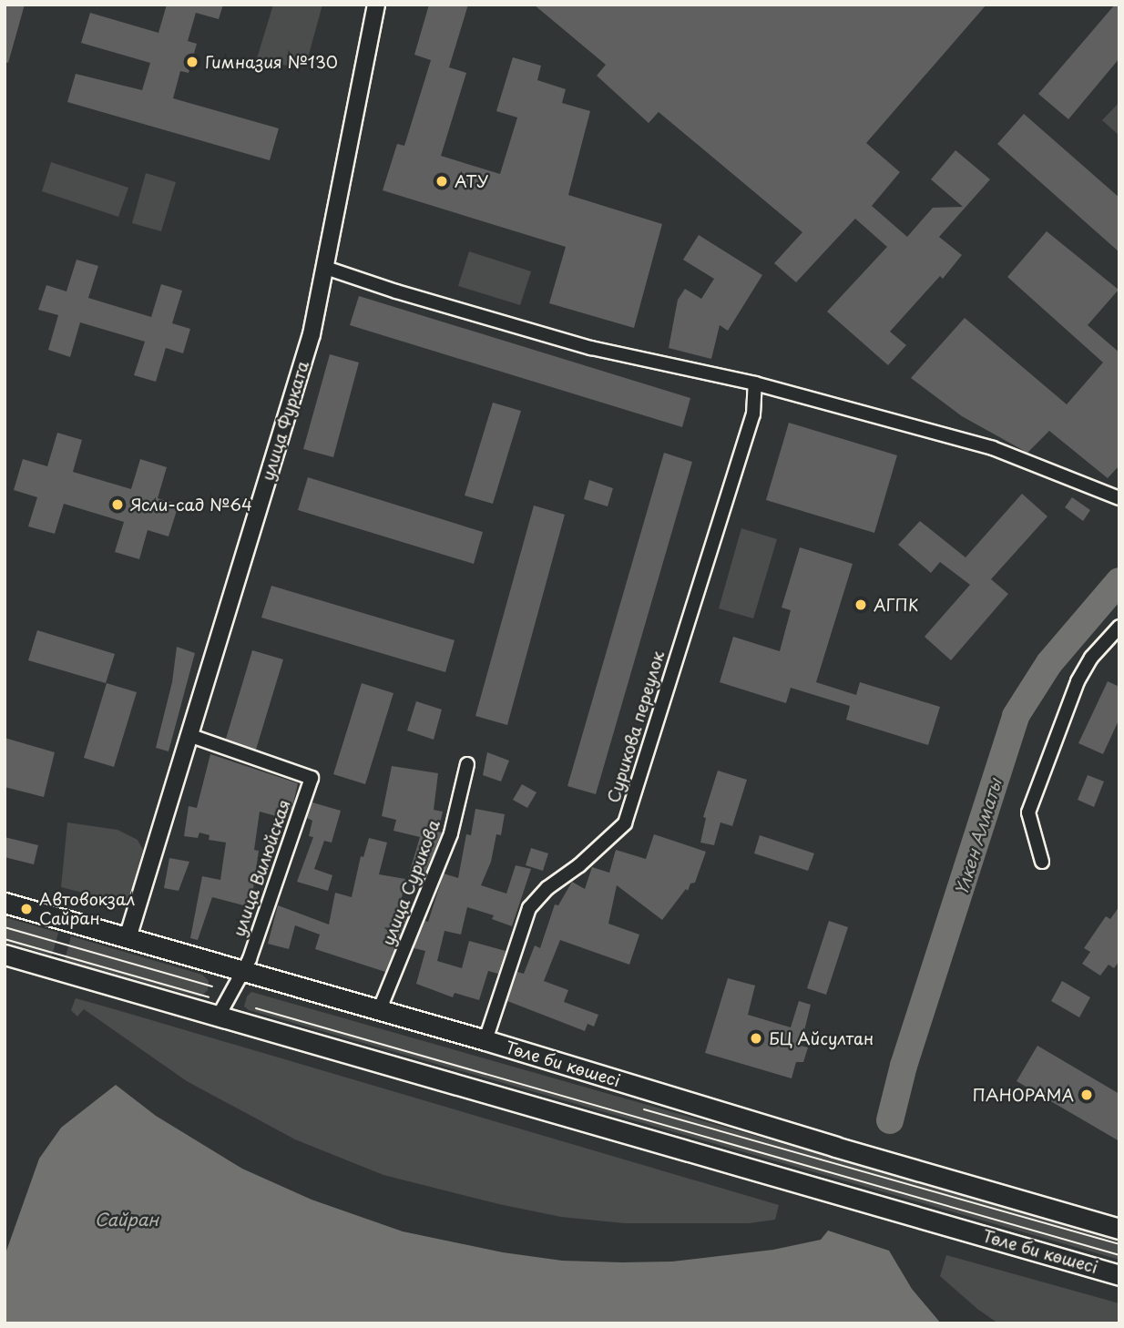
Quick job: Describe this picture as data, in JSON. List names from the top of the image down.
{
  "streets": {
    "main road": ["Төле би көшесі"],
    "street": [
      "улица Фурката",
      "Сурикова переулок",
      "улица Вилюйская",
      "улица Сурикова"
    ]
  },
  "crossings": [
    ["улица Фурката", "улица Вилюйская"],
    ["улица Фурката", "Төле би көшесі"],
    ["Сурикова переулок", "Төле би көшесі"],
    ["улица Вилюйская", "Төле би көшесі"],
    ["улица Сурикова", "Төле би көшесі"]
  ],
  "water": ["Үлкен Алматы", "Сайран"],
  "places": [
    "Гимназия №130",
    "АТУ",
    "Ясли-сад №64",
    "АГПК",
    "Автовокзал Сайран",
    "БЦ Айсултан",
    "ПАНОРАМА"
  ]
}
